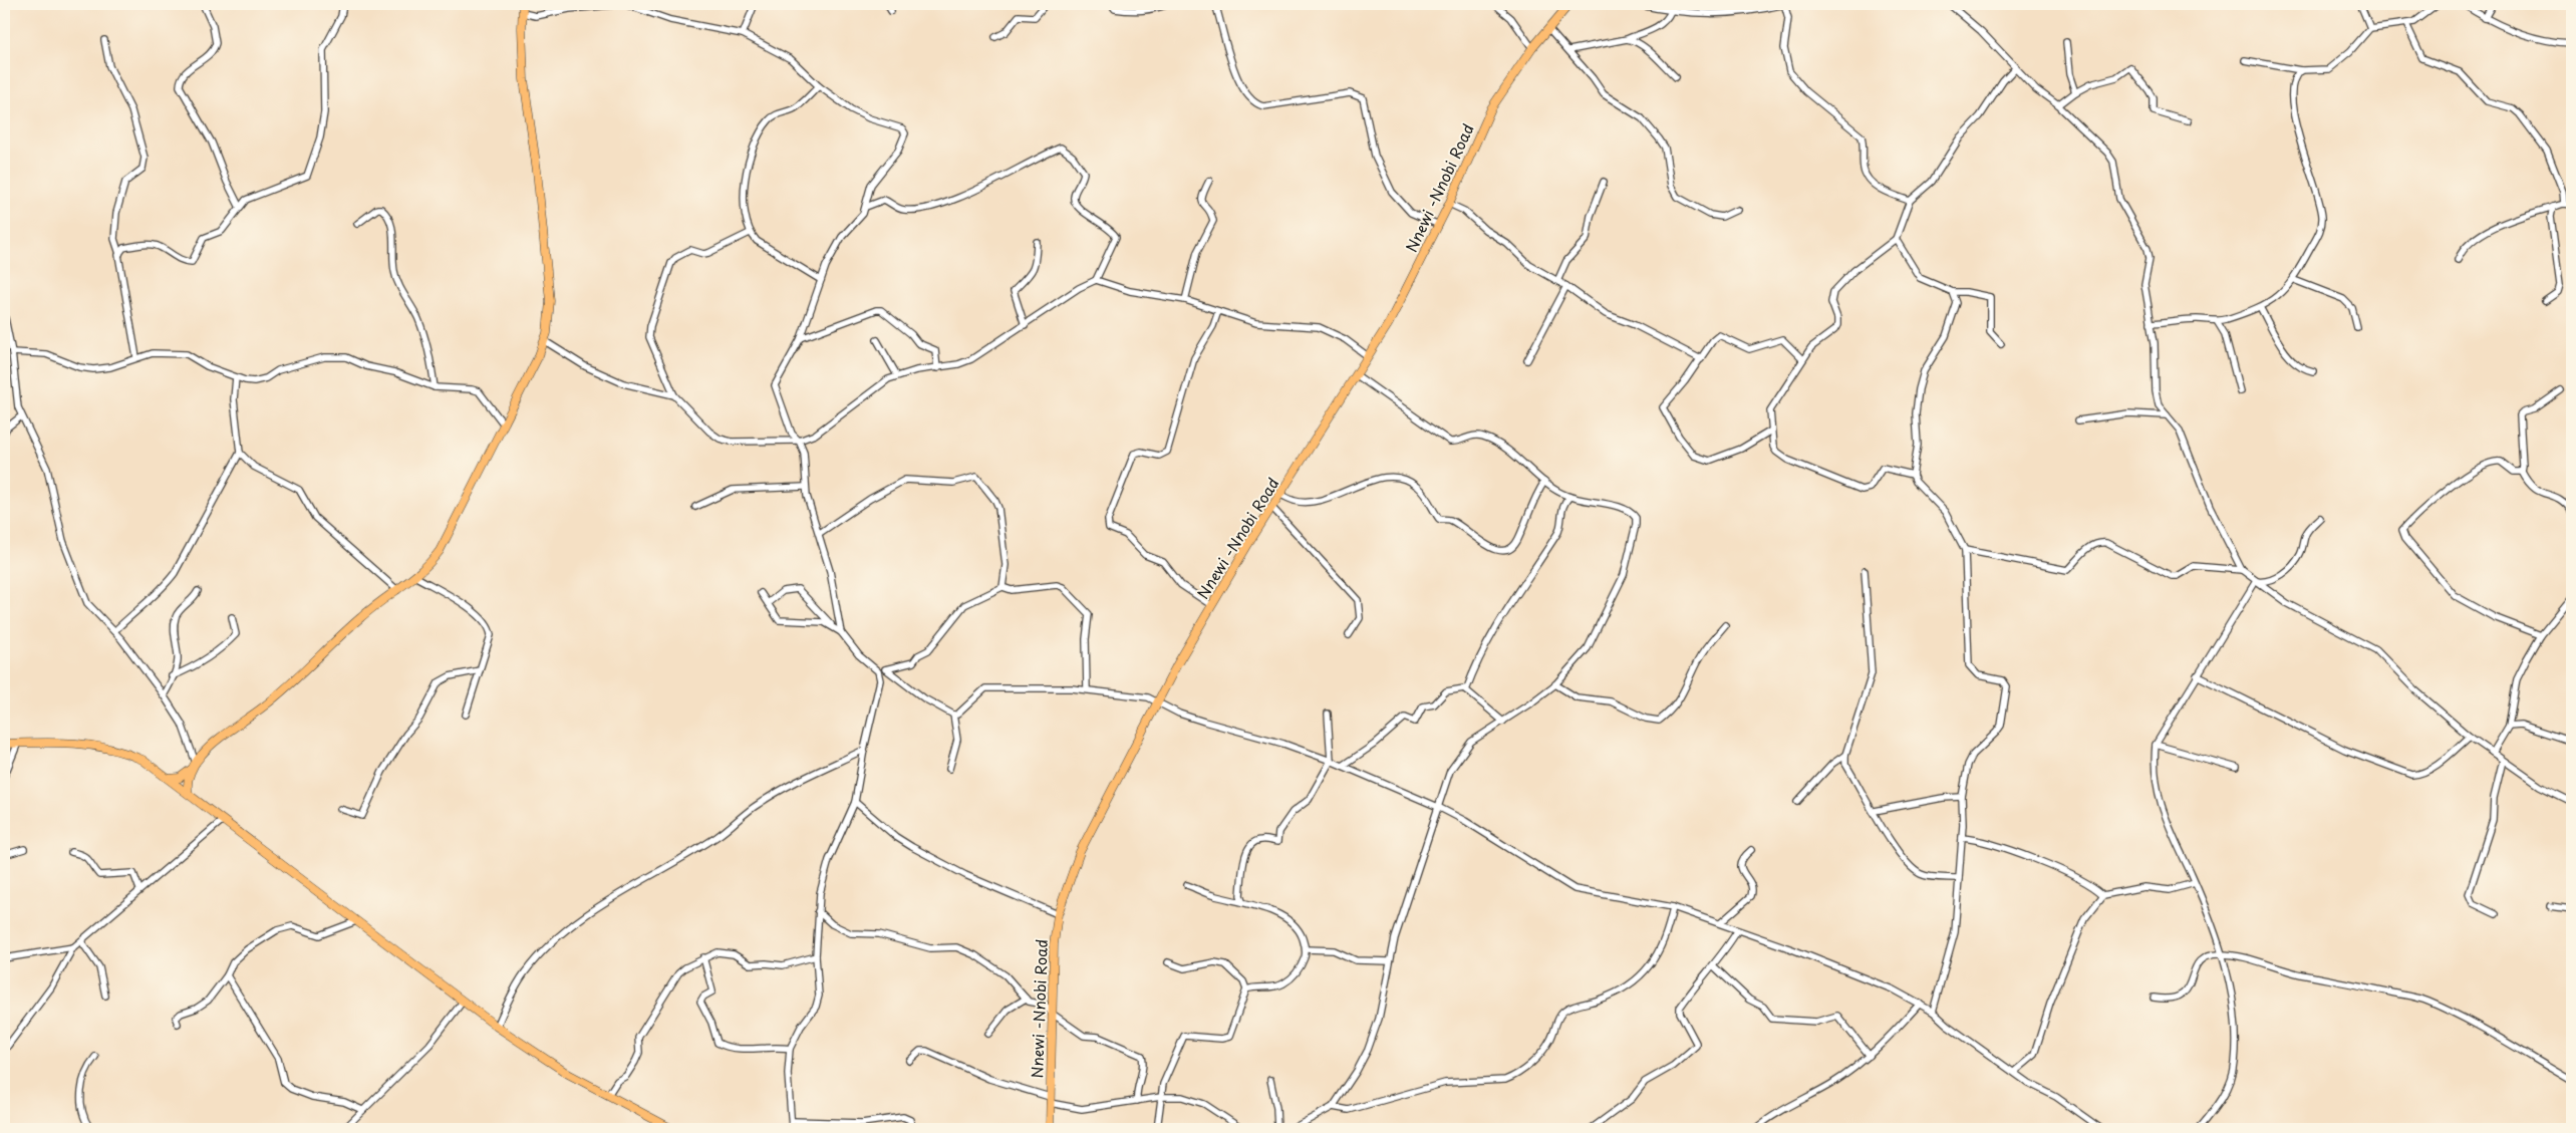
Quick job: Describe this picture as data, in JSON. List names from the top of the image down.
{
  "streets": {
    "main road": ["Nnewi -Nnobi Road"]
  }
}
